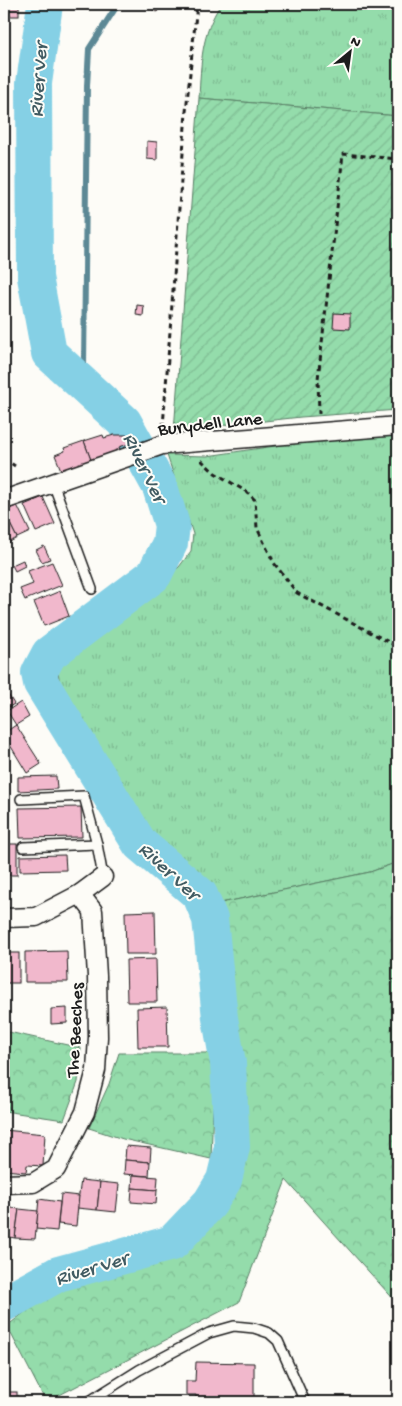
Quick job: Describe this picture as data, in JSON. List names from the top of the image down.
{
  "streets": {
    "street": ["Burydell Lane", "The Beeches"]
  },
  "water": ["River Ver"],
  "north": "top right"
}
